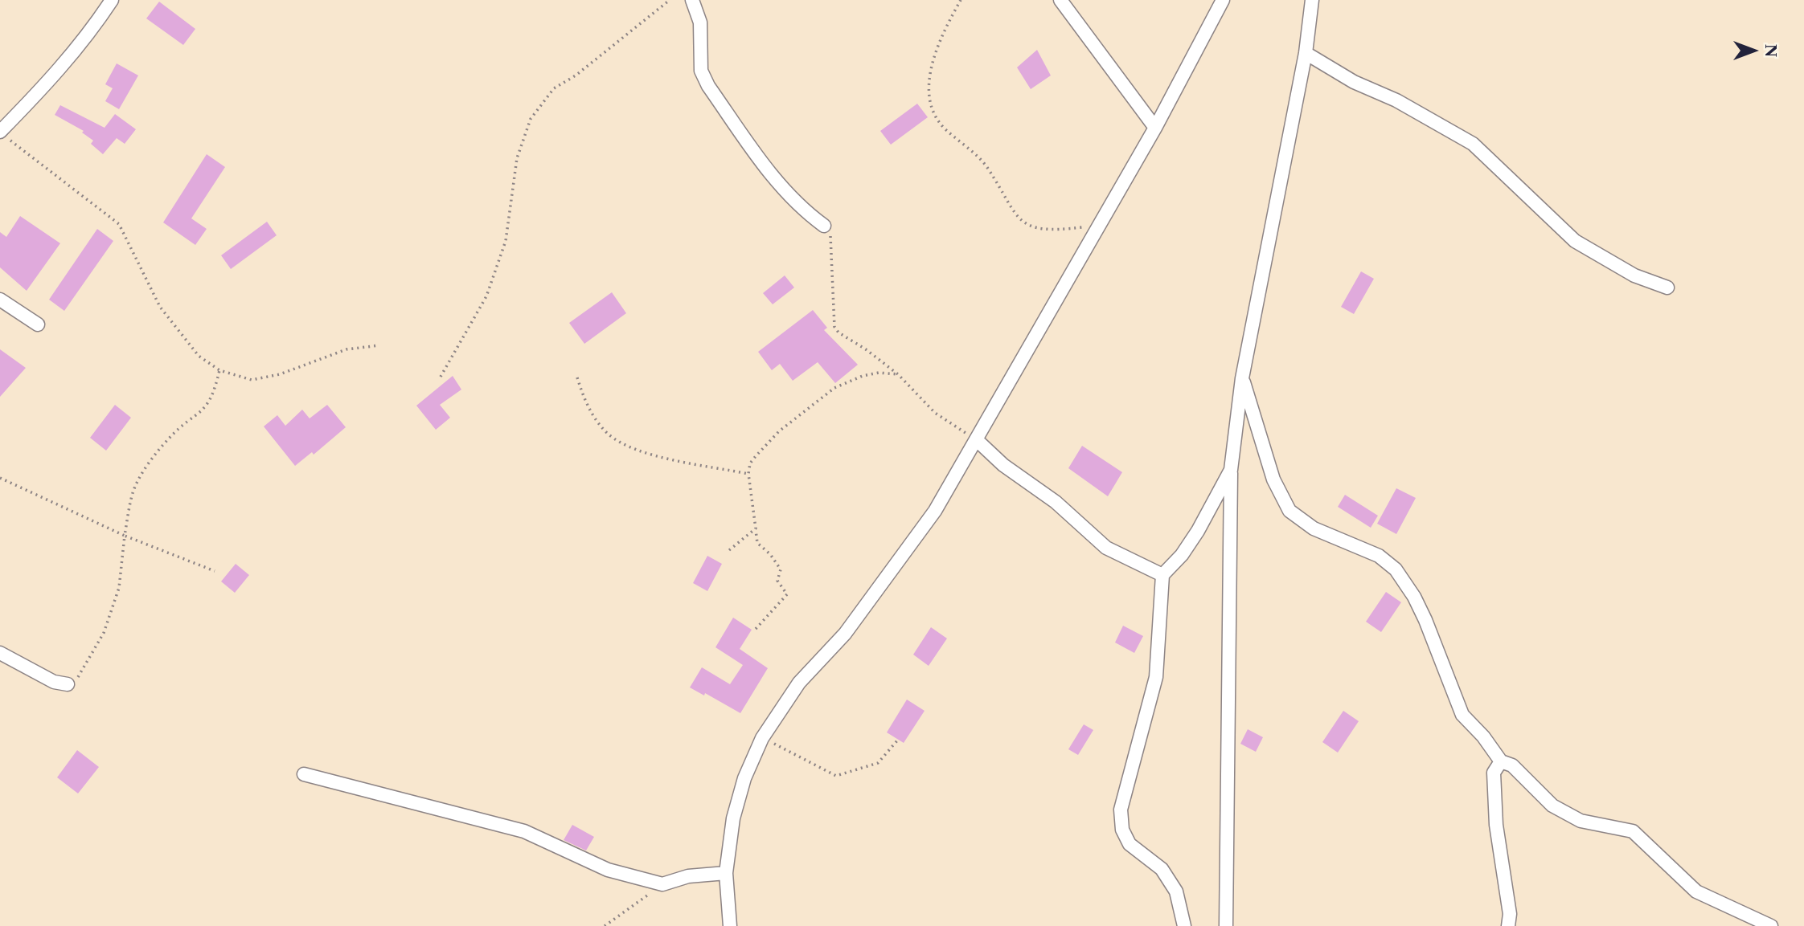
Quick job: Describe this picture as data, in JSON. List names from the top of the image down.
{
  "north": "right"
}
